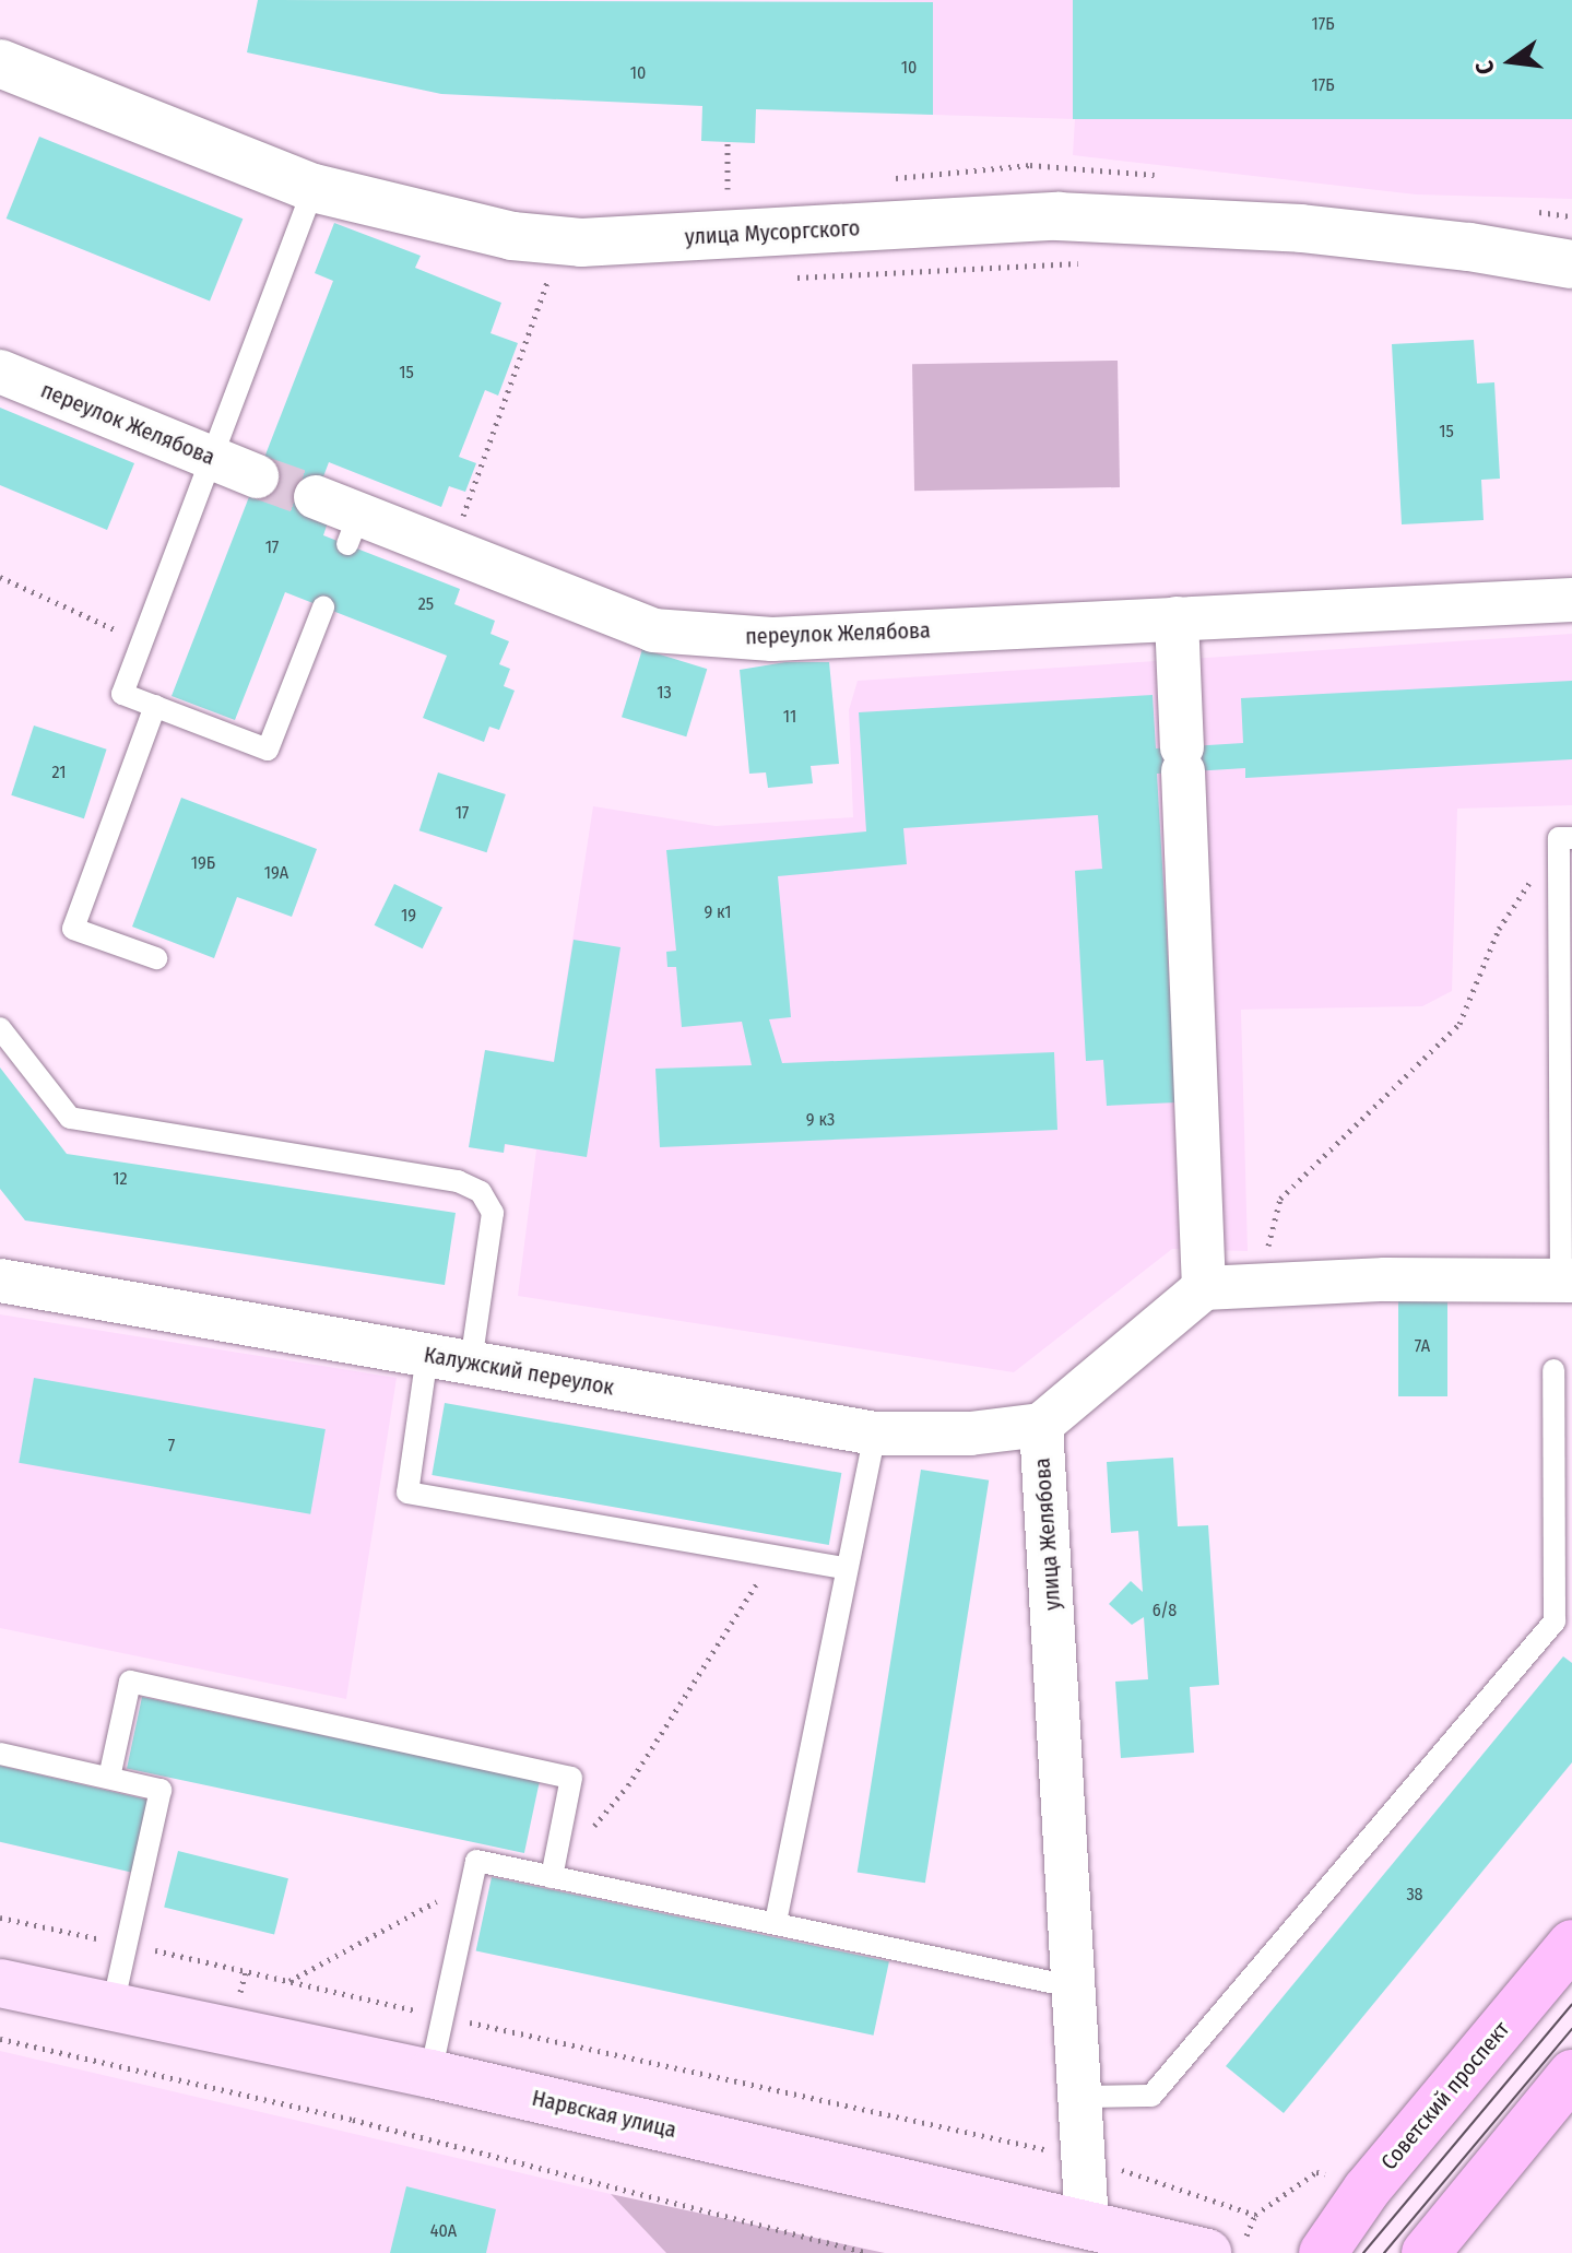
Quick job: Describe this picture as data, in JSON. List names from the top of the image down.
{
  "streets": {
    "main road": ["Советский проспект", "Нарвская улица"],
    "street": [
      "улица Мусоргского",
      "переулок Желябова",
      "Калужский переулок",
      "улица Желябова"
    ]
  },
  "crossings": [
    ["Калужский переулок", "улица Желябова"],
    ["улица Желябова", "Нарвская улица"]
  ],
  "house_numbers": [
    "17Б",
    "10",
    "10",
    "17Б",
    "15",
    "15",
    "17",
    "25",
    "13",
    "11",
    "21",
    "17",
    "19Б",
    "19А",
    "9 к1",
    "19",
    "9 к3",
    "12",
    "7А",
    "7",
    "6/8",
    "38",
    "40А"
  ],
  "north": "left"
}
